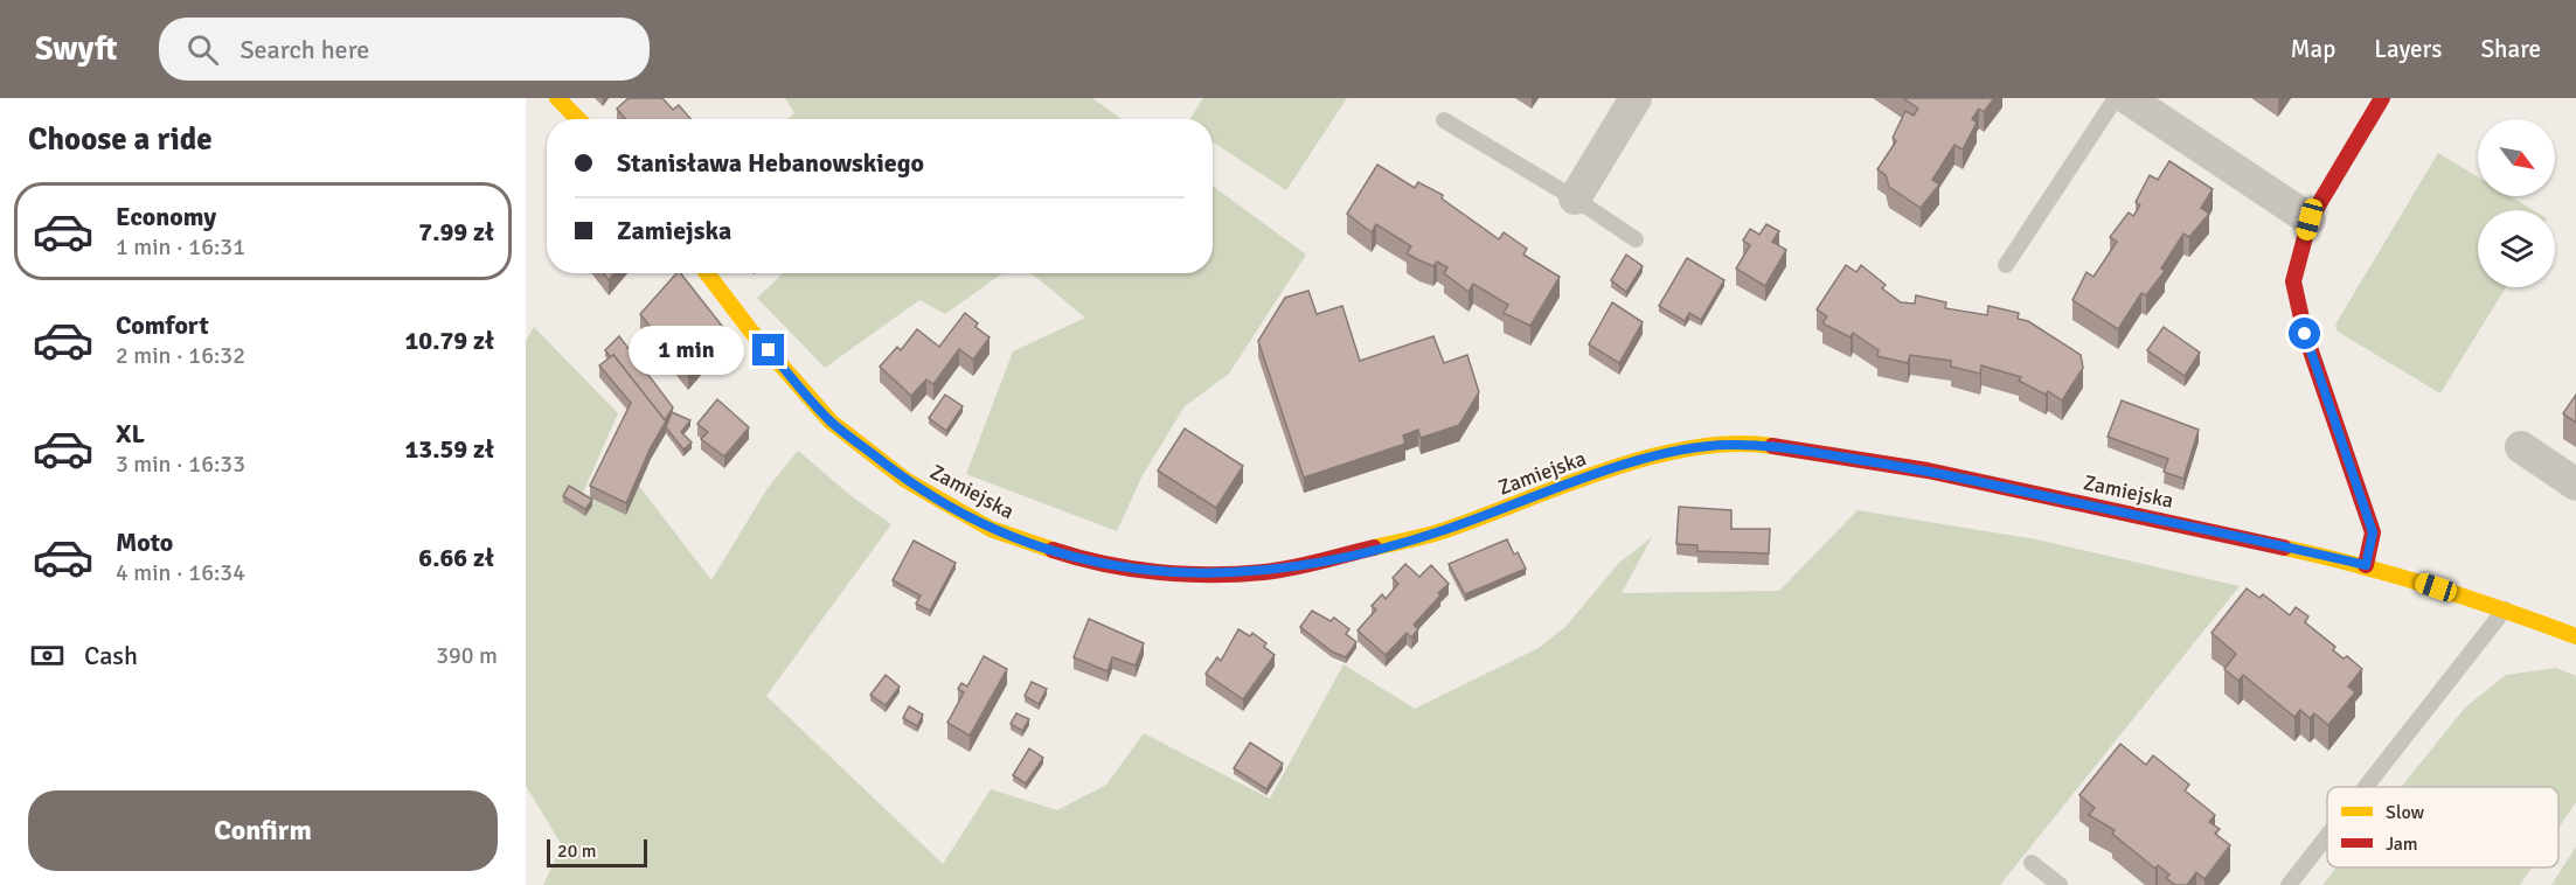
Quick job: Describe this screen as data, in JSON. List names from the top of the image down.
{
  "streets": {
    "street": ["Zamiejska"]
  },
  "legend": ["Slow", "Jam"],
  "scale_bar": "20 m",
  "north": "bottom right",
  "page": {
    "header": "Swyft",
    "search": "Search here",
    "nav": ["Map", "Layers", "Share"],
    "heading": "Choose a ride",
    "banner": ["Stanisława Hebanowskiego", "Zamiejska"],
    "list": [
      {
        "name": "Economy",
        "note": "1 min · 16:31",
        "value": "7.99 zł"
      },
      {
        "name": "Comfort",
        "note": "2 min · 16:32",
        "value": "10.79 zł"
      },
      {
        "name": "XL",
        "note": "3 min · 16:33",
        "value": "13.59 zł"
      },
      {
        "name": "Moto",
        "note": "4 min · 16:34",
        "value": "6.66 zł"
      }
    ],
    "bubble": "1 min",
    "pay": ["Cash", "390 m"],
    "buttons": "Confirm",
    "scale": "20 m"
  }
}
